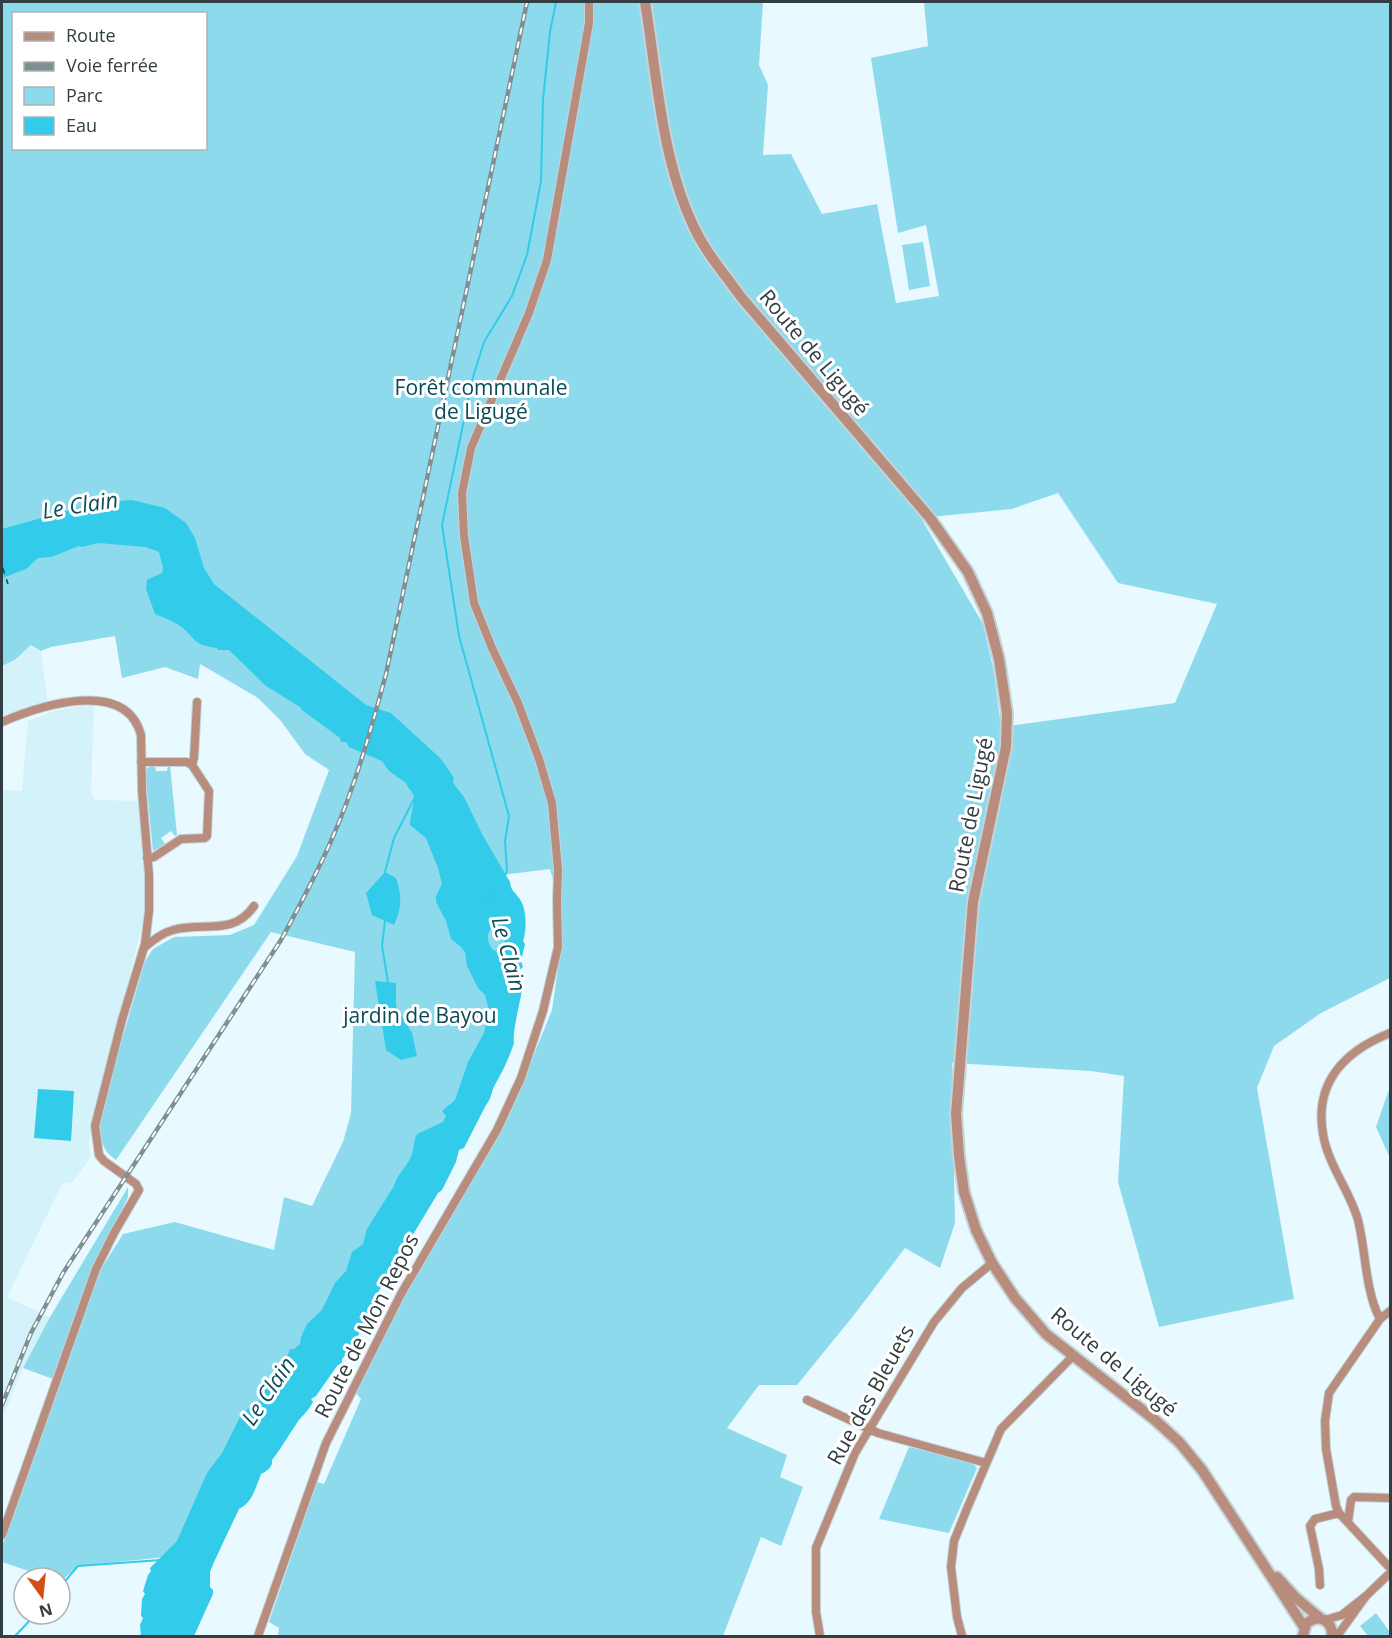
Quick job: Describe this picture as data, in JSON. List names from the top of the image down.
{
  "streets": {
    "street": ["Route de Ligugé", "Route de Mon Repos", "Rue des Bleuets"]
  },
  "crossings": [
    ["Route de Ligugé", "Rue des Bleuets"]
  ],
  "water": ["Le Clain"],
  "parks": ["Forêt communale de Ligugé", "jardin de Bayou"],
  "legend": [
    "Route",
    "Voie ferrée",
    "Parc",
    "Eau"
  ],
  "north": "bottom"
}
